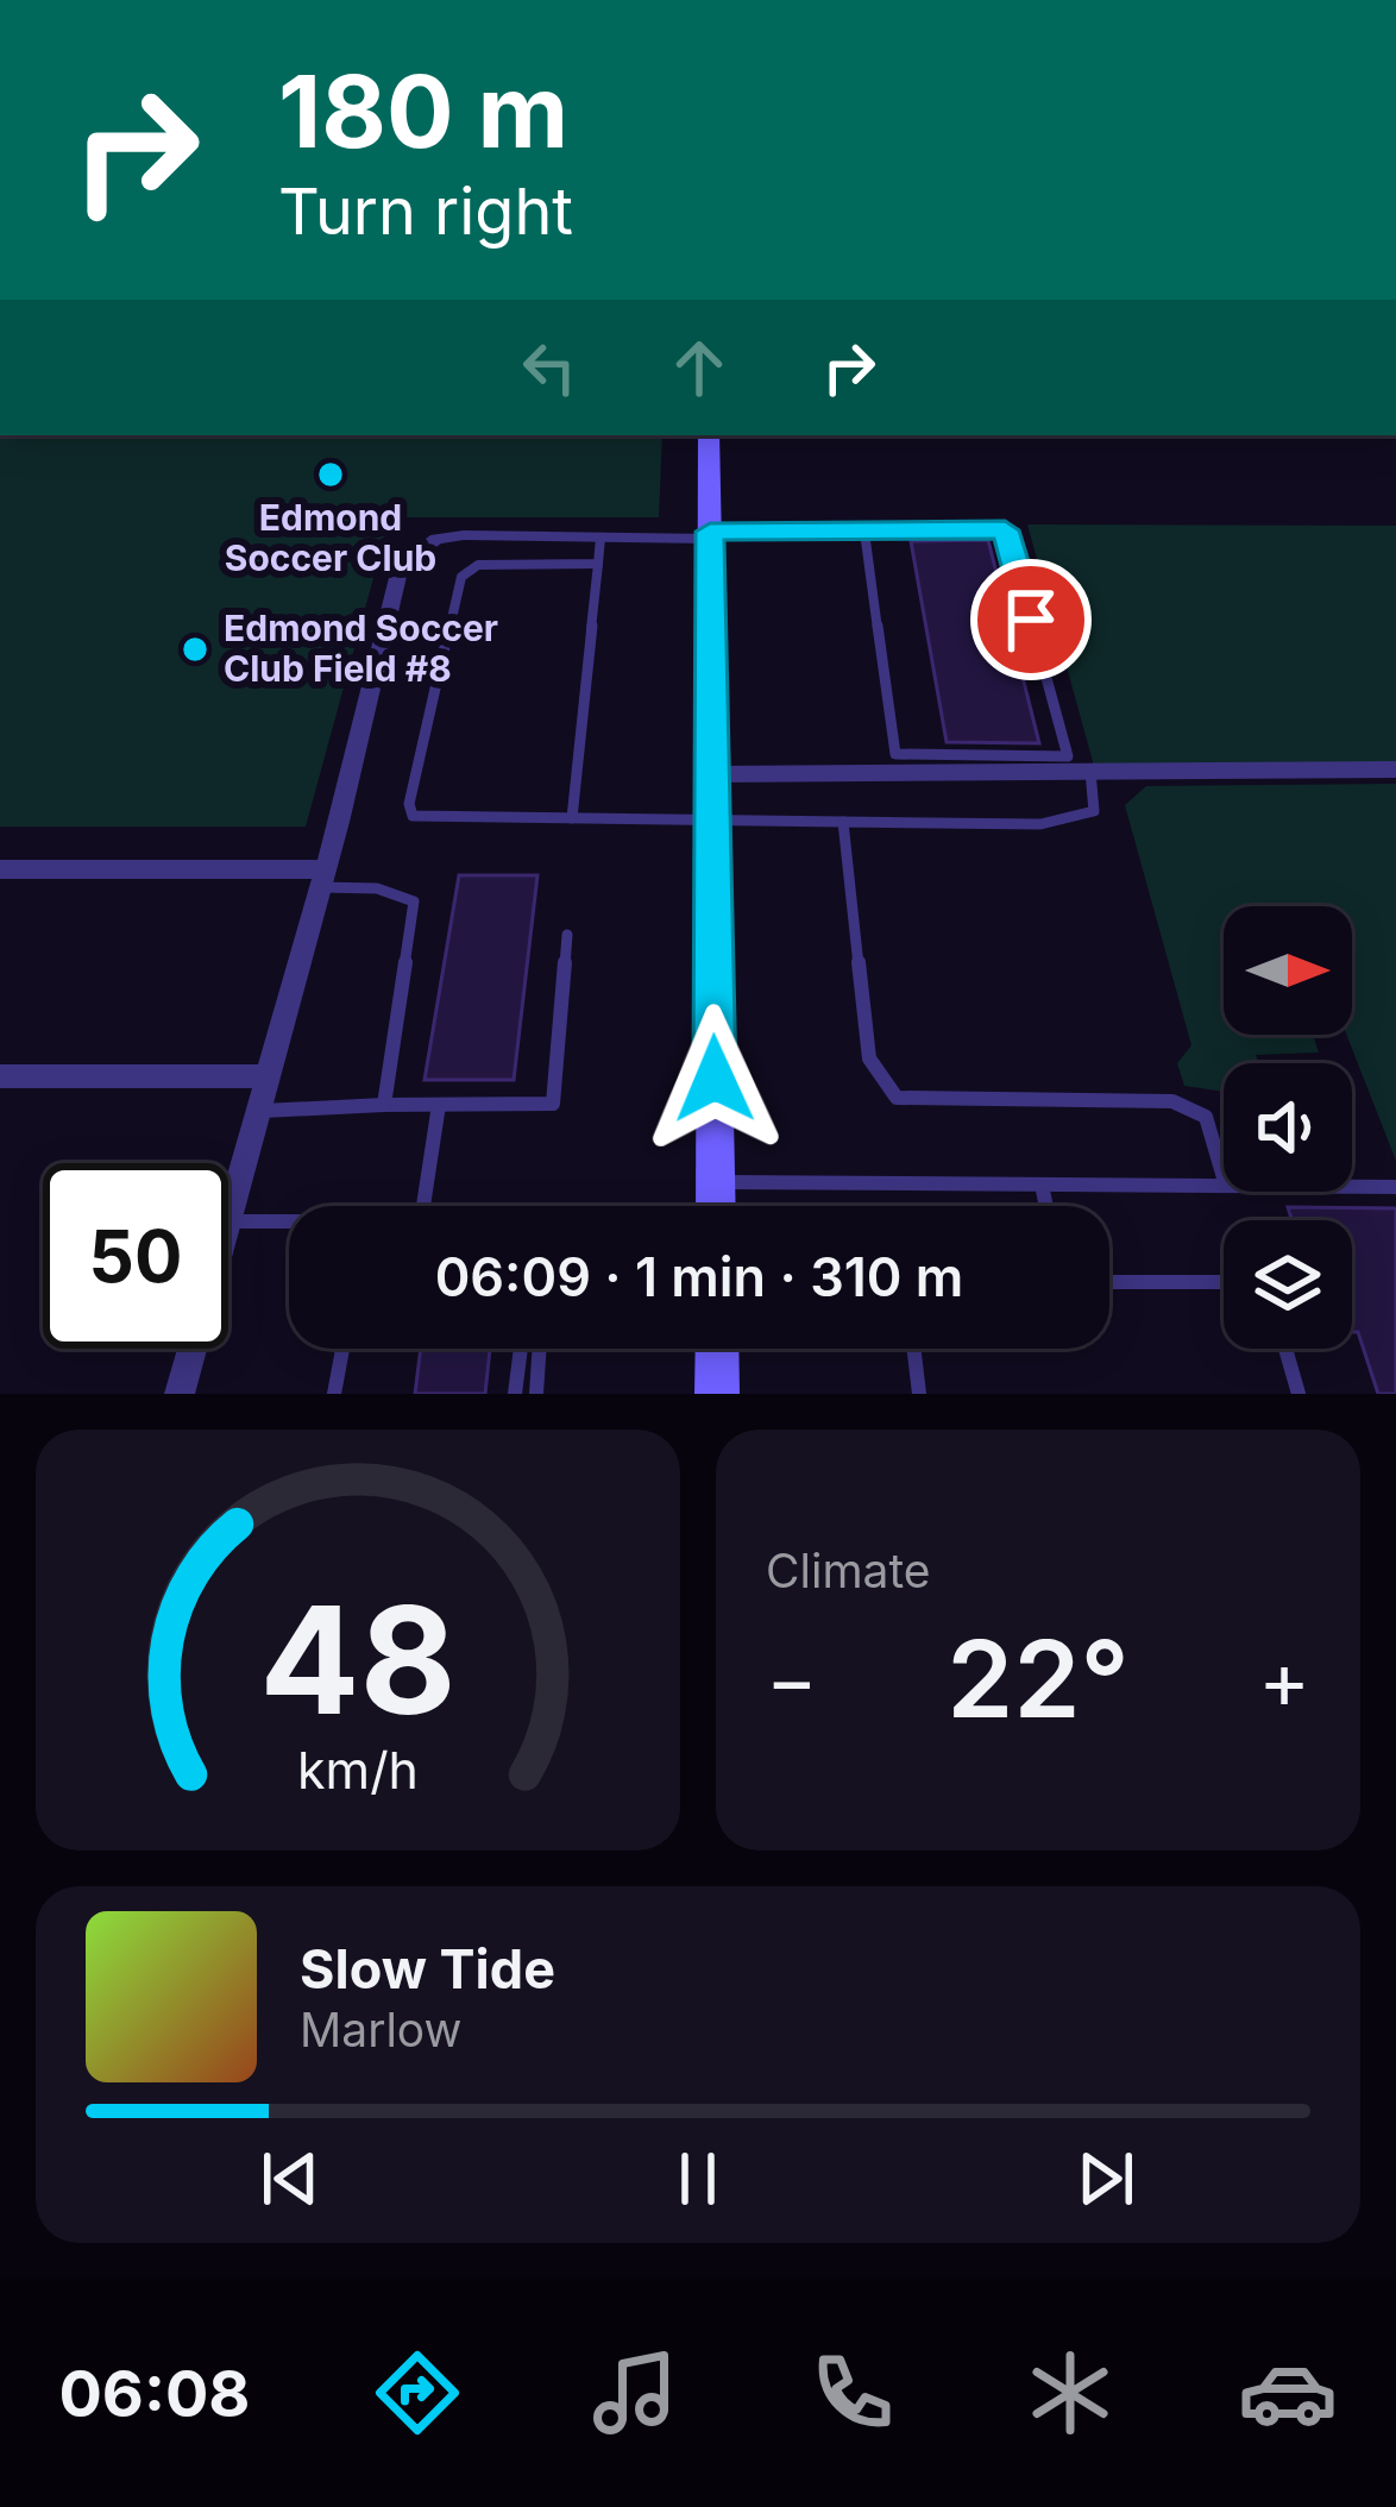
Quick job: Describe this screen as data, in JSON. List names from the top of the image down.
{
  "places": ["Edmond Soccer Club", "Edmond Soccer Club Field #8"],
  "north": "right",
  "page": {
    "turn": ["180 m", "Turn right"],
    "limit": "50",
    "trip": "06:09 · 1 min · 310 m",
    "tile": "Climate",
    "heat": ["−", "22°", "+"],
    "song": ["Slow Tide", "Marlow"],
    "tabs": "06:08",
    "gauge": ["48", "km/h"]
  }
}
